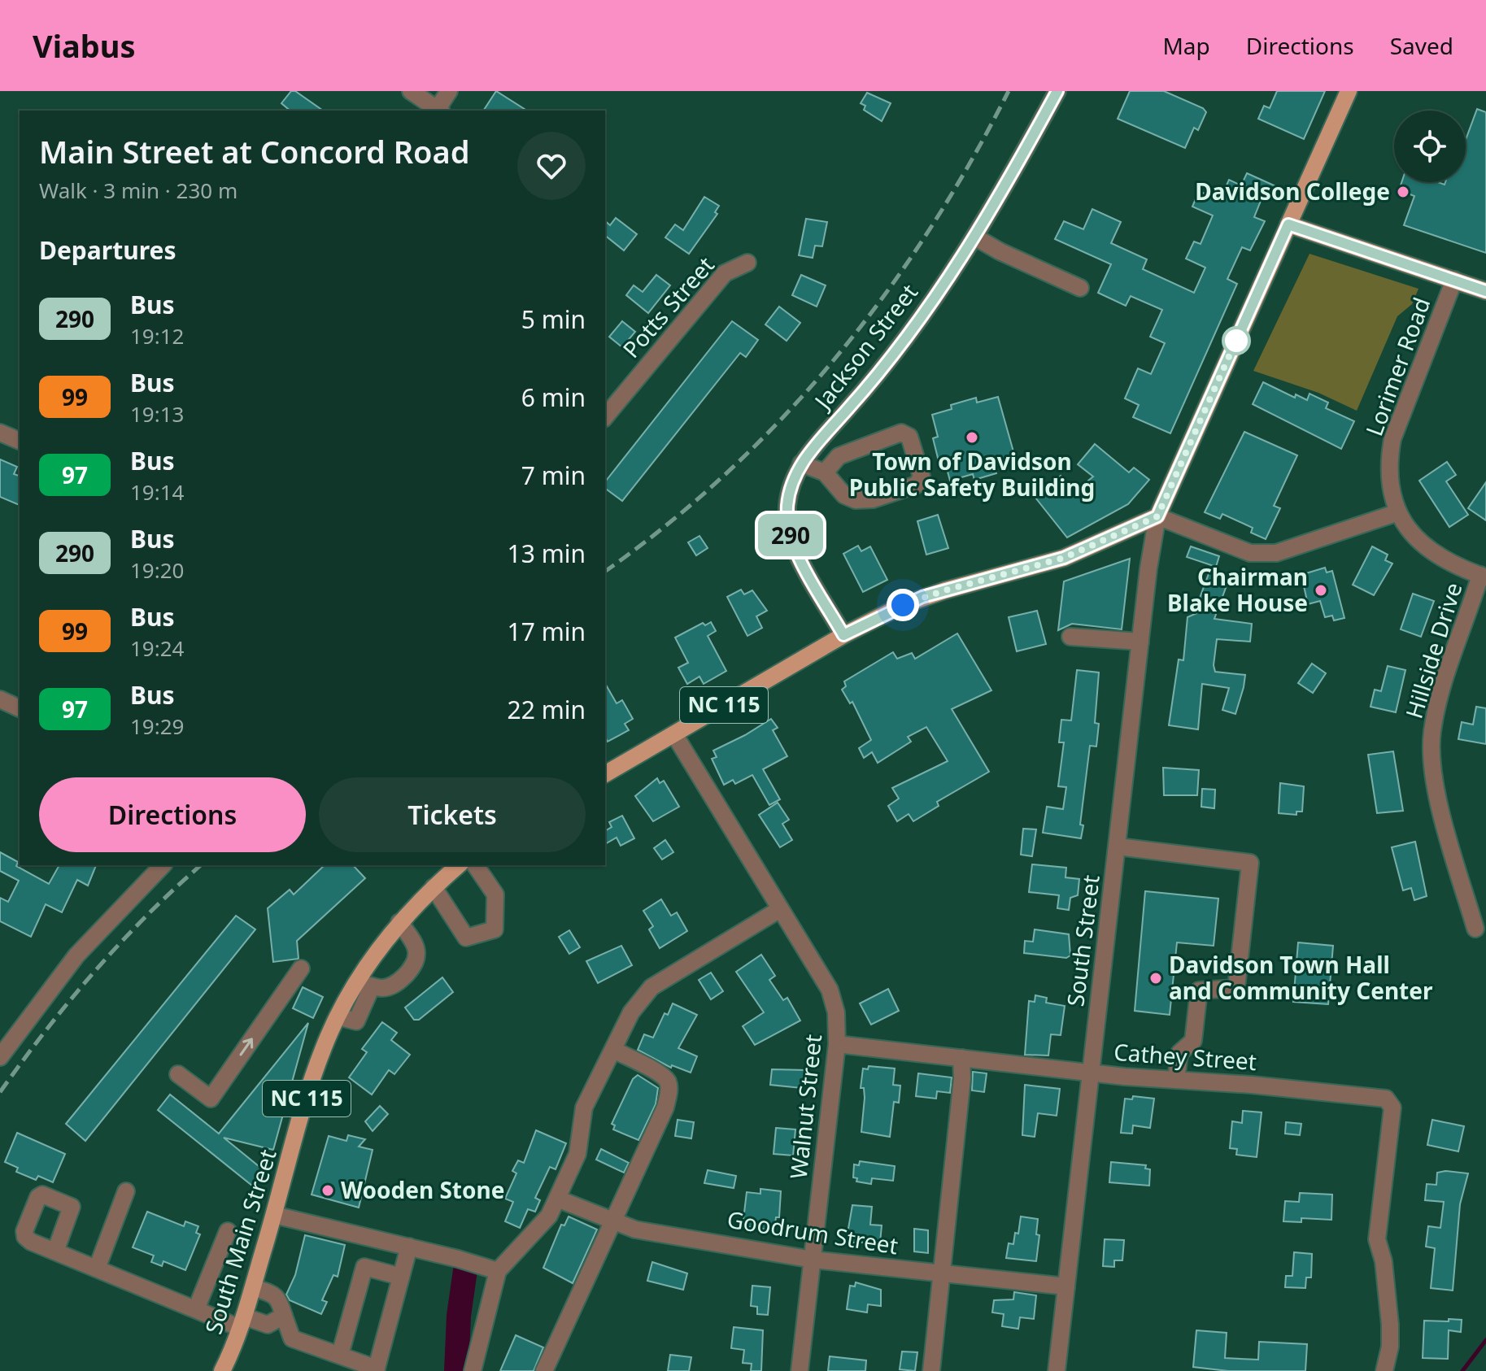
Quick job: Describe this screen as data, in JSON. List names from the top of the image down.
{
  "streets": {
    "main road": ["NC 115", "South Main Street"],
    "street": [
      "Potts Street",
      "Jackson Street",
      "Lorimer Road",
      "Hillside Drive",
      "South Street",
      "Cathey Street",
      "Walnut Street",
      "Goodrum Street"
    ]
  },
  "crossings": [
    ["Jackson Street", "NC 115"],
    ["Lorimer Road", "Hillside Drive"],
    ["NC 115", "South Street"],
    ["NC 115", "Walnut Street"],
    ["South Street", "Cathey Street"],
    ["South Street", "Goodrum Street"],
    ["Cathey Street", "Walnut Street"],
    ["Walnut Street", "Goodrum Street"]
  ],
  "places": [
    "Davidson College",
    "Town of Davidson Public Safety Building",
    "Chairman Blake House",
    "Davidson Town Hall and Community Center",
    "Wooden Stone"
  ],
  "lines": ["bus line 290"],
  "page": {
    "header": "Viabus",
    "nav": ["Map", "Directions", "Saved"],
    "on_map": "290",
    "heading": [
      ["Main Street at Concord Road", "Walk · 3 min · 230 m"],
      "Departures"
    ],
    "list": [
      {
        "mark": "290",
        "name": "Bus",
        "note": "19:12",
        "value": "5 min"
      },
      {
        "mark": "99",
        "name": "Bus",
        "note": "19:13",
        "value": "6 min"
      },
      {
        "mark": "97",
        "name": "Bus",
        "note": "19:14",
        "value": "7 min"
      },
      {
        "mark": "290",
        "name": "Bus",
        "note": "19:20",
        "value": "13 min"
      },
      {
        "mark": "99",
        "name": "Bus",
        "note": "19:24",
        "value": "17 min"
      },
      {
        "mark": "97",
        "name": "Bus",
        "note": "19:29",
        "value": "22 min"
      }
    ],
    "buttons": ["Directions", "Tickets"]
  }
}
